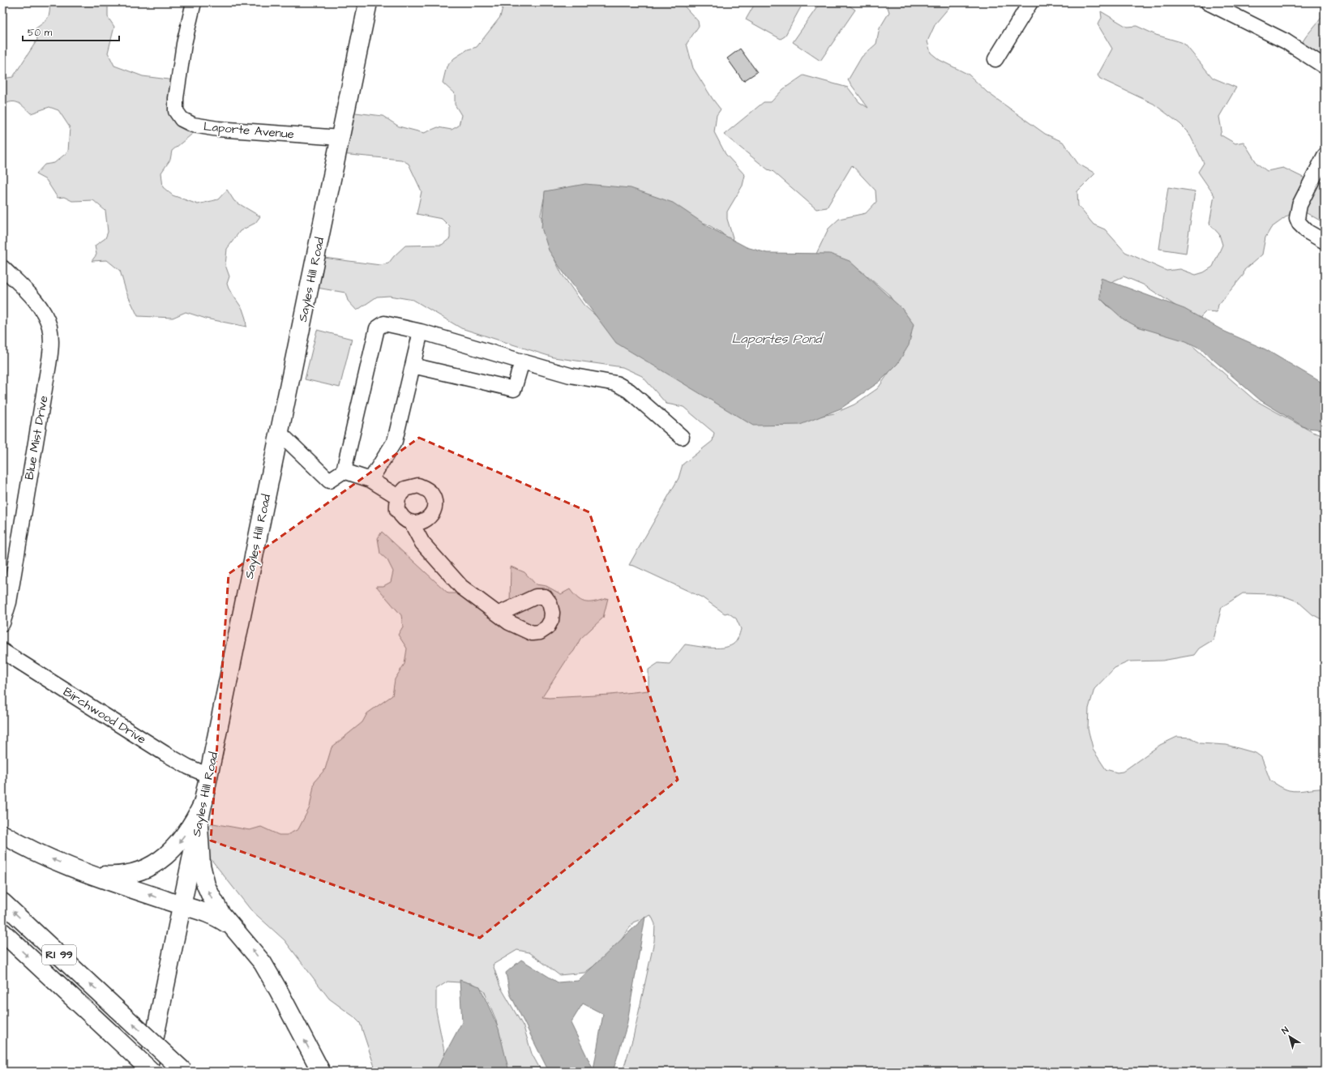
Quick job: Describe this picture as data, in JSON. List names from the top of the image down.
{
  "streets": {
    "main road": ["Sayles Hill Road", "RI 99"],
    "street": ["Laporte Avenue", "Blue Mist Drive", "Birchwood Drive"]
  },
  "crossings": [
    ["Laporte Avenue", "Sayles Hill Road"],
    ["Sayles Hill Road", "Birchwood Drive"]
  ],
  "water": ["Laportes Pond"],
  "scale_bar": "50 m",
  "north": "top left"
}
